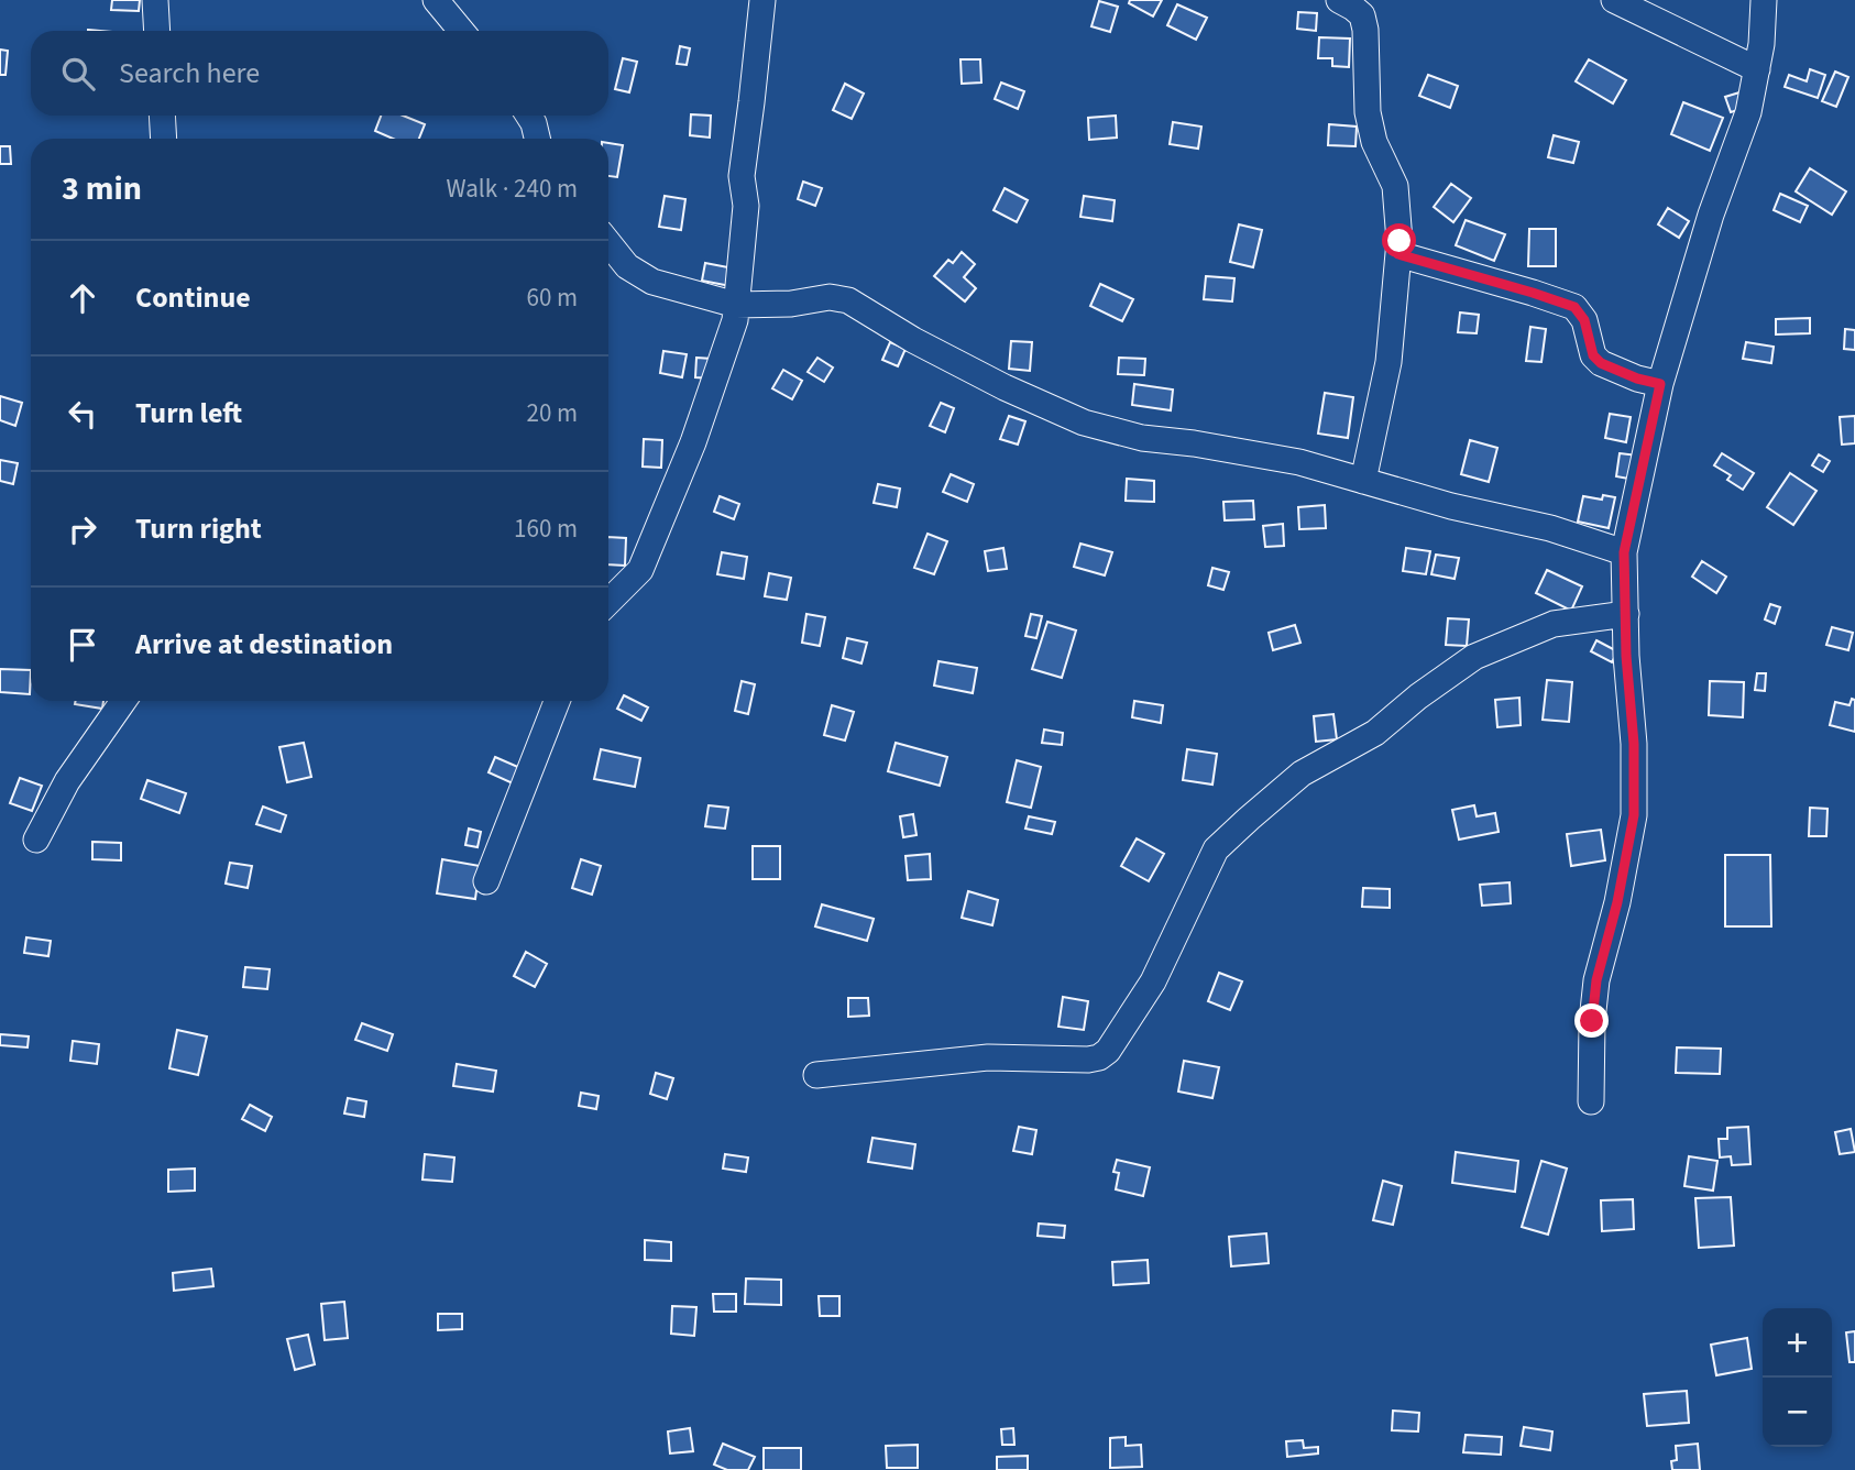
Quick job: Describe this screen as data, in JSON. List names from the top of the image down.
{
  "page": {
    "search": "Search here",
    "heading": ["3 min", "Walk · 240 m"],
    "list": [
      ["Continue", "60 m"],
      ["Turn left", "20 m"],
      ["Turn right", "160 m"],
      "Arrive at destination"
    ],
    "map_buttons": ["+", "−"]
  }
}
